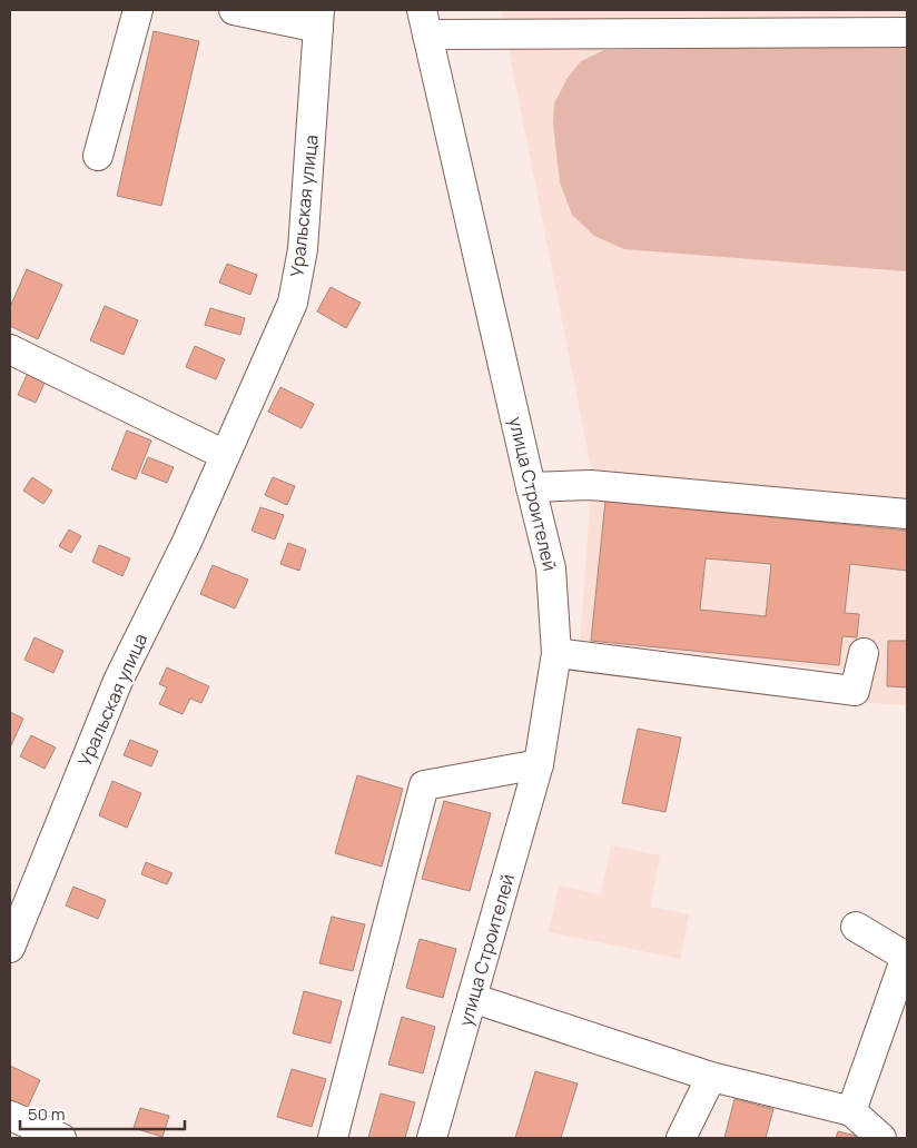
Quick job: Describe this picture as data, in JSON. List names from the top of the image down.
{
  "streets": {
    "street": ["Уральская улица", "улица Строителей"]
  },
  "scale_bar": "50 m"
}
